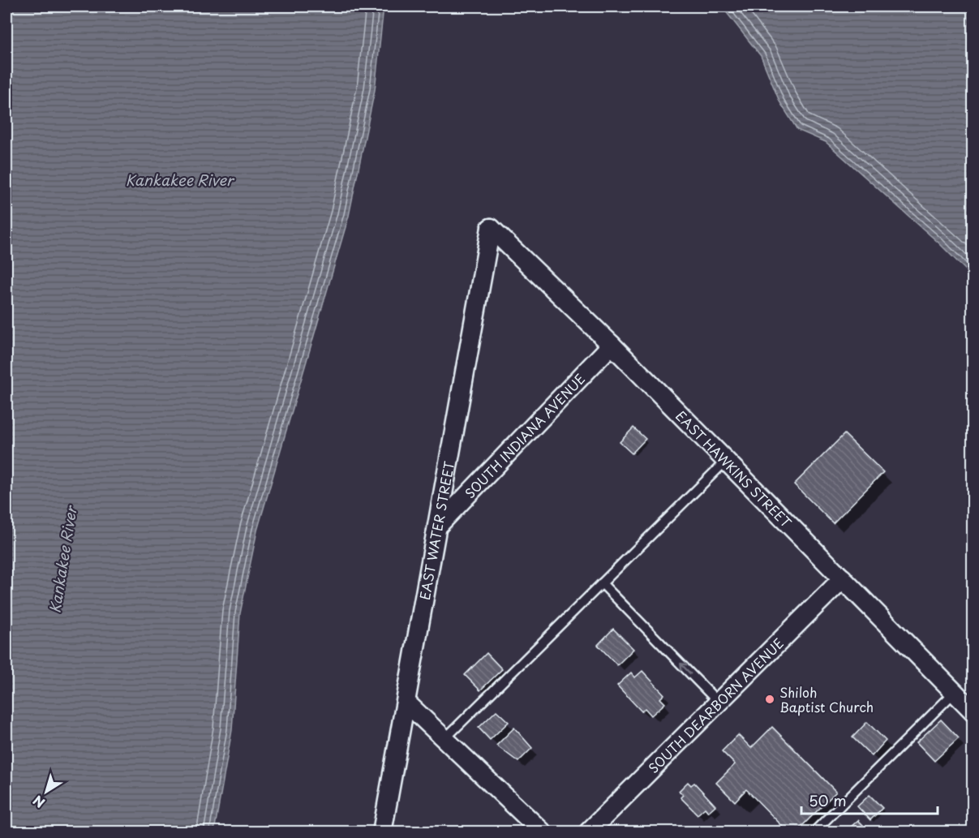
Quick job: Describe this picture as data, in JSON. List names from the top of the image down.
{
  "streets": {
    "street": [
      "SOUTH INDIANA AVENUE",
      "EAST HAWKINS STREET",
      "EAST WATER STREET",
      "SOUTH DEARBORN AVENUE"
    ]
  },
  "crossings": [
    ["SOUTH INDIANA AVENUE", "EAST HAWKINS STREET"],
    ["SOUTH INDIANA AVENUE", "EAST WATER STREET"],
    ["EAST HAWKINS STREET", "EAST WATER STREET"],
    ["EAST HAWKINS STREET", "SOUTH DEARBORN AVENUE"]
  ],
  "water": ["Kankakee River"],
  "places": ["Shiloh Baptist Church"],
  "scale_bar": "50 m",
  "north": "bottom left"
}
